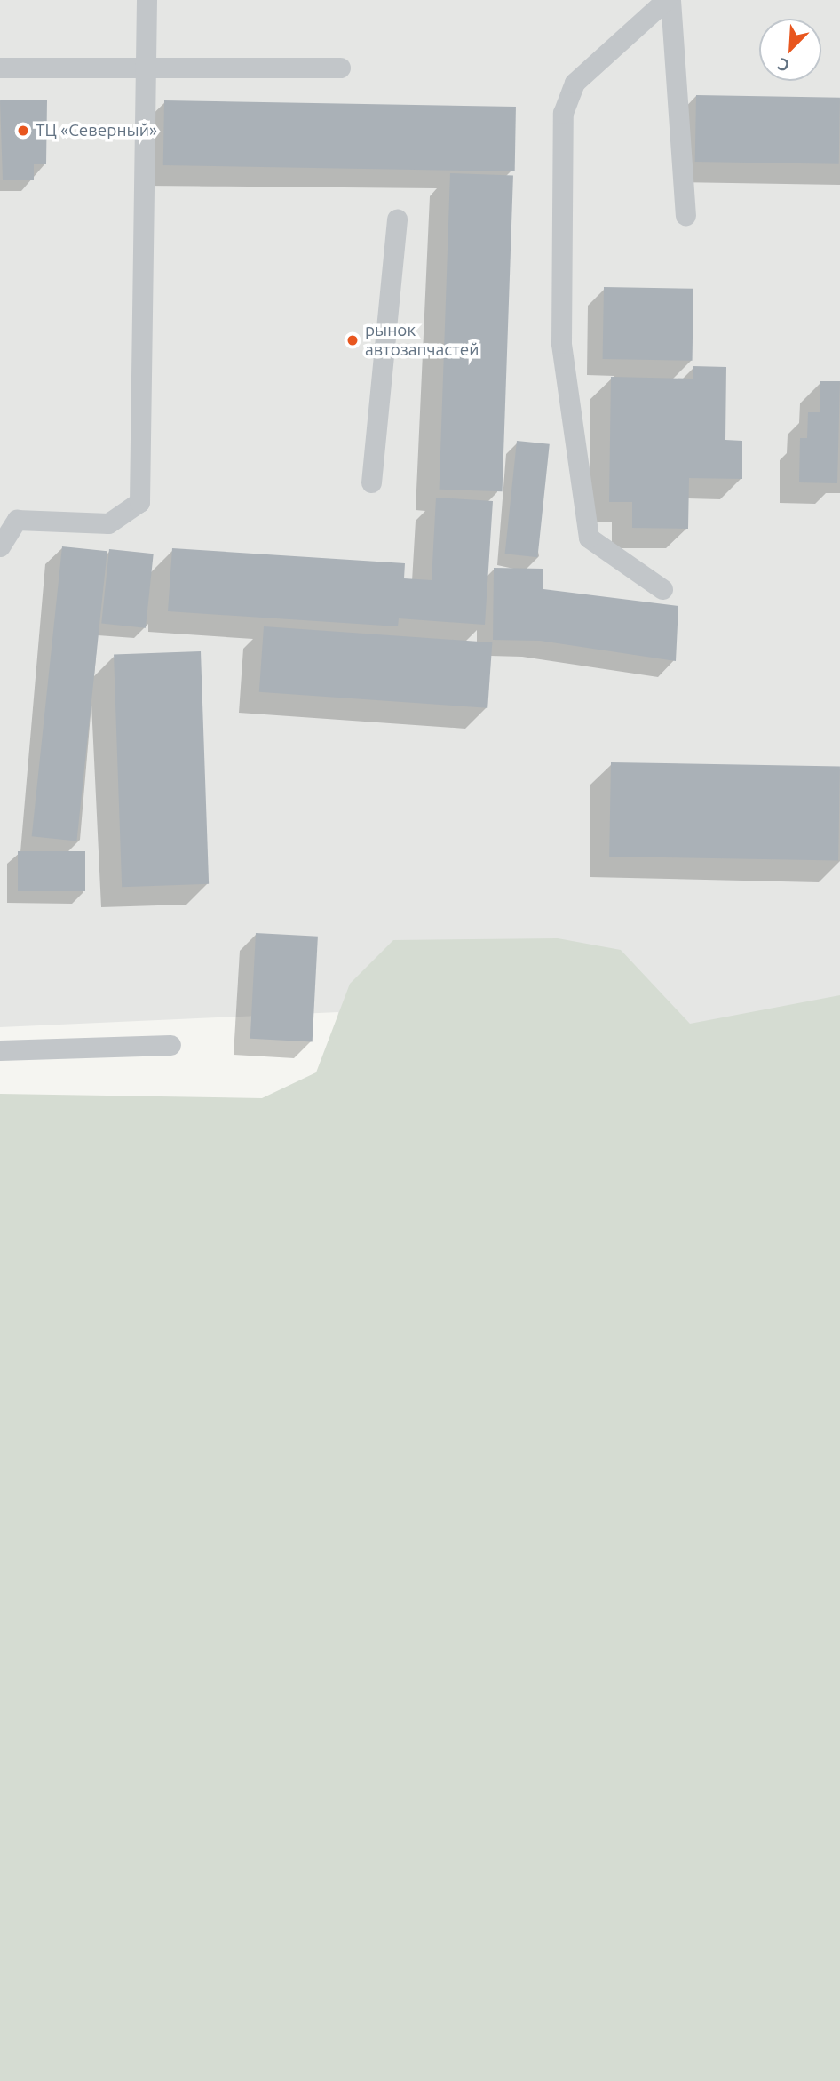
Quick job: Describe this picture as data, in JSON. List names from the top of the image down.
{
  "places": ["ТЦ «Северный»", "рынок автозапчастей"],
  "north": "bottom left"
}
